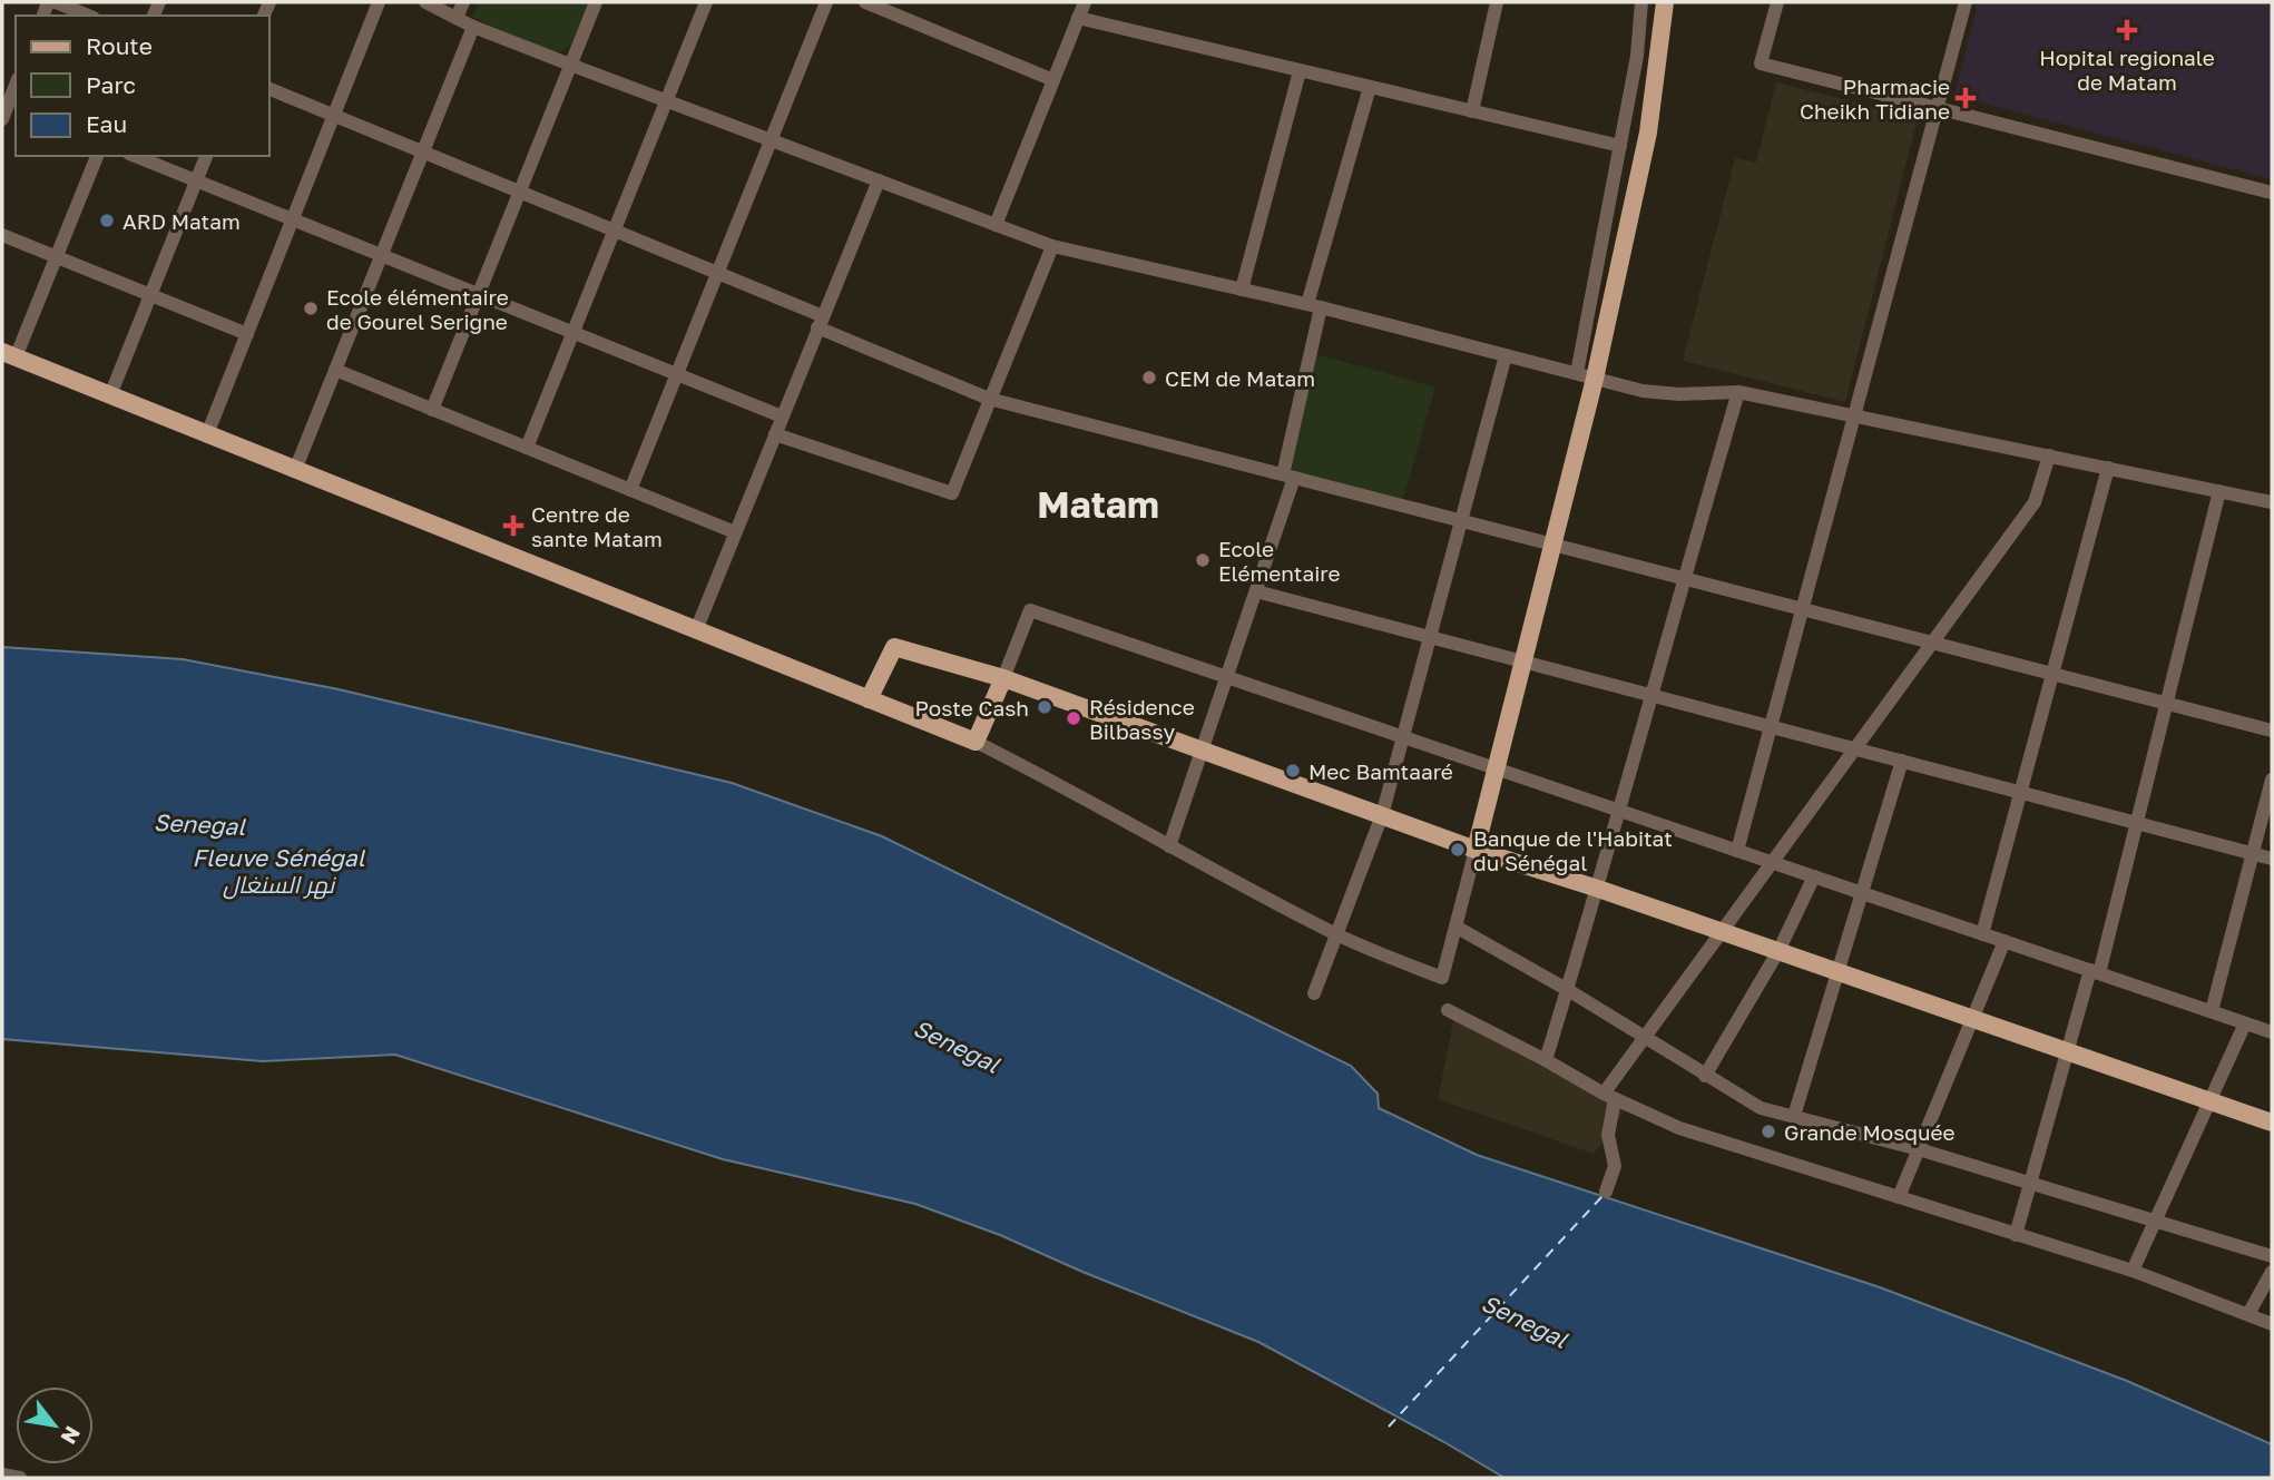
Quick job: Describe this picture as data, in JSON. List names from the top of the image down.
{
  "districts": ["Matam"],
  "water": ["Senegal", "Fleuve Sénégal نهر السنغال"],
  "places": {
    "health": ["Hopital regionale de Matam", "Pharmacie Cheikh Tidiane", "Centre de sante Matam"],
    "other": [
      "ARD Matam",
      "Ecole élémentaire de Gourel Serigne",
      "CEM de Matam",
      "Ecole Elémentaire",
      "Poste Cash",
      "Résidence Bilbassy",
      "Mec Bamtaaré",
      "Banque de l'Habitat du Sénégal",
      "Grande Mosquée"
    ]
  },
  "legend": ["Route", "Parc", "Eau"],
  "north": "bottom right"
}
